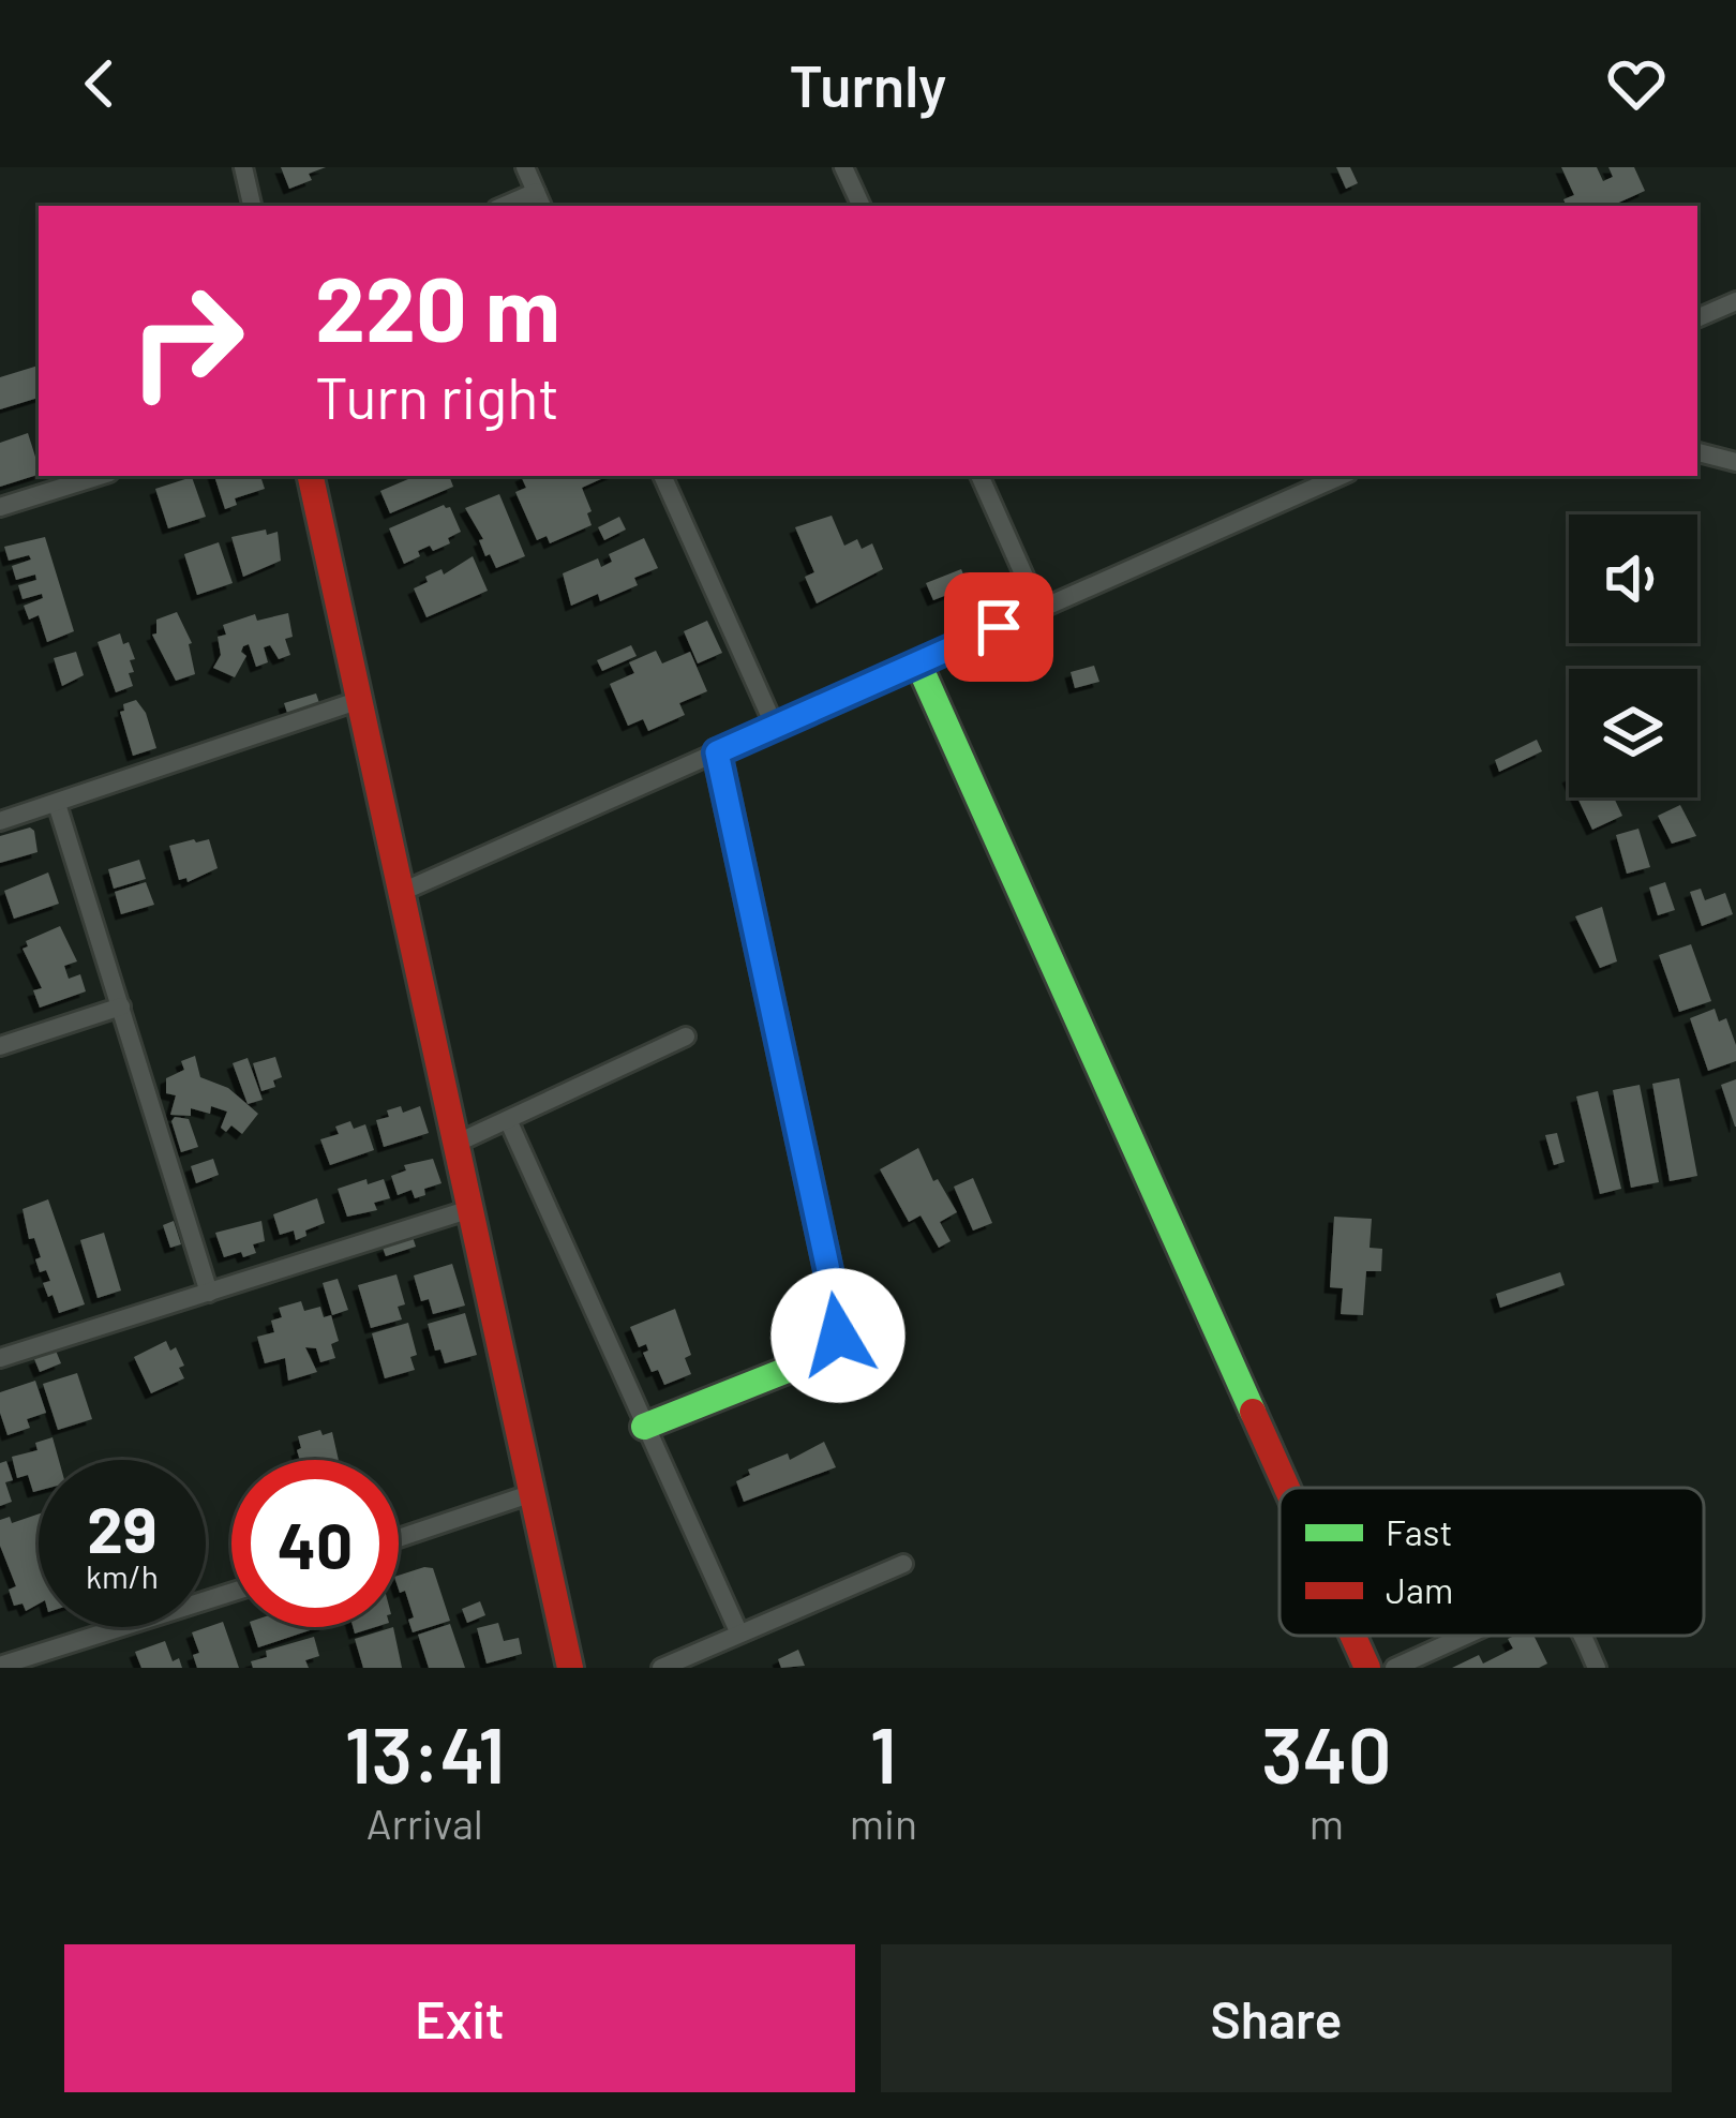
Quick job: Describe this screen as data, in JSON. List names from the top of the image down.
{
  "legend": ["Fast", "Jam"],
  "page": {
    "header": "Turnly",
    "turn": ["220 m", "Turn right"],
    "speed": "29 km/h",
    "limit": "40",
    "eta": [
      "13:41",
      "Arrival",
      "1",
      "min",
      "340",
      "m"
    ],
    "buttons": ["Exit", "Share"]
  }
}
